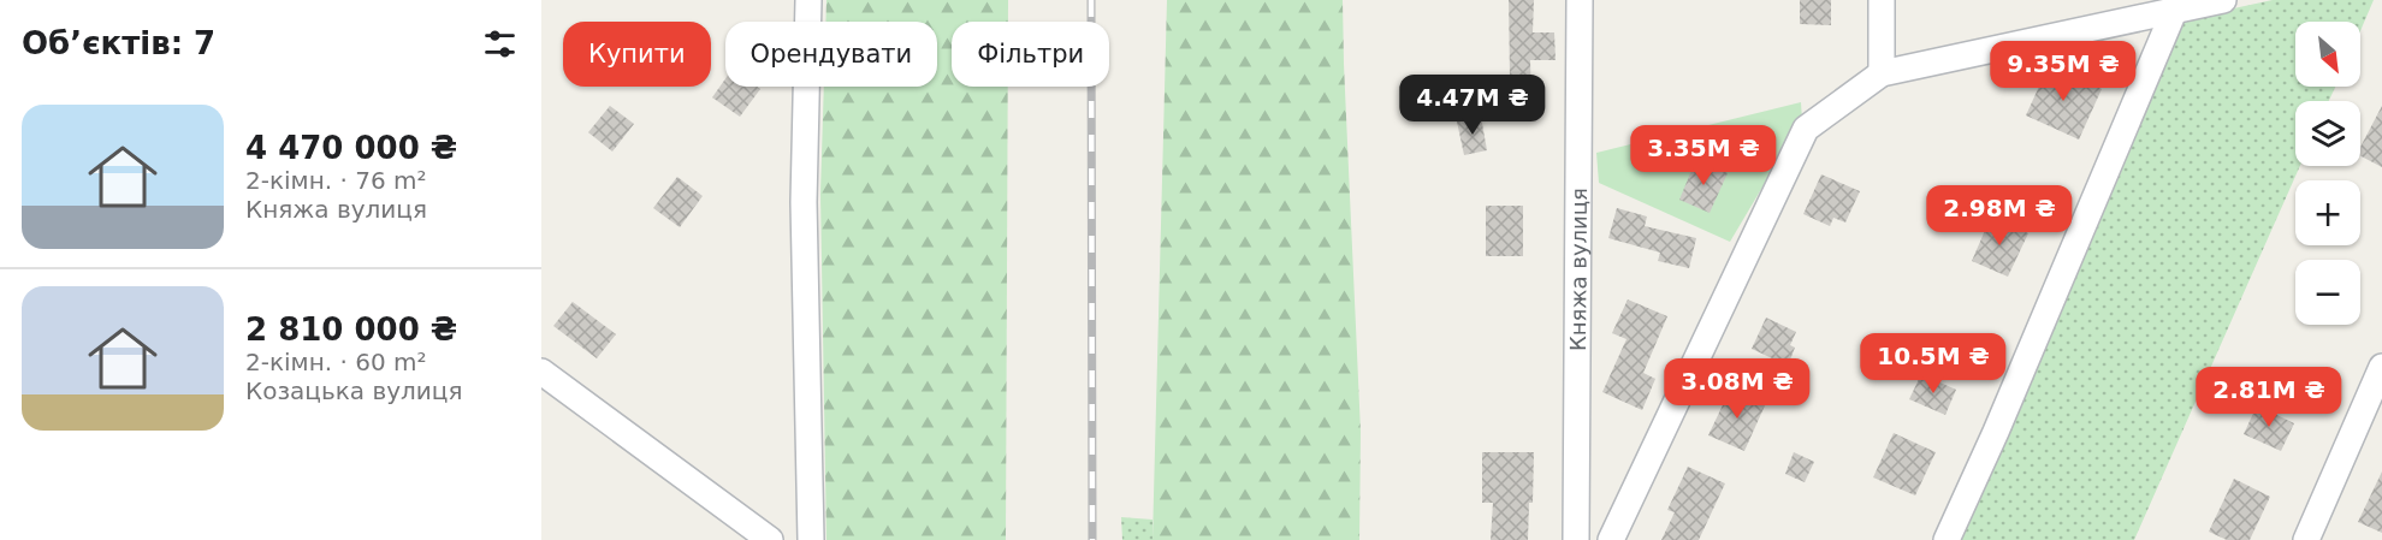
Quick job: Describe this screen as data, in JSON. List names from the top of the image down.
{
  "streets": {
    "street": ["Княжа вулиця"]
  },
  "north": "bottom right",
  "page": {
    "heading": "Об’єктів: 7",
    "map_buttons": ["+", "−"],
    "chip": ["Купити", "Орендувати", "Фільтри"],
    "price": [
      "9.35M ₴",
      "4.47M ₴",
      "3.35M ₴",
      "2.98M ₴",
      "10.5M ₴",
      "3.08M ₴",
      "2.81M ₴"
    ],
    "list": [
      {
        "name": "4 470 000 ₴",
        "note": "2-кімн. · 76 m² · Княжа вулиця"
      },
      {
        "name": "2 810 000 ₴",
        "note": "2-кімн. · 60 m² · Козацька вулиця"
      }
    ]
  }
}
